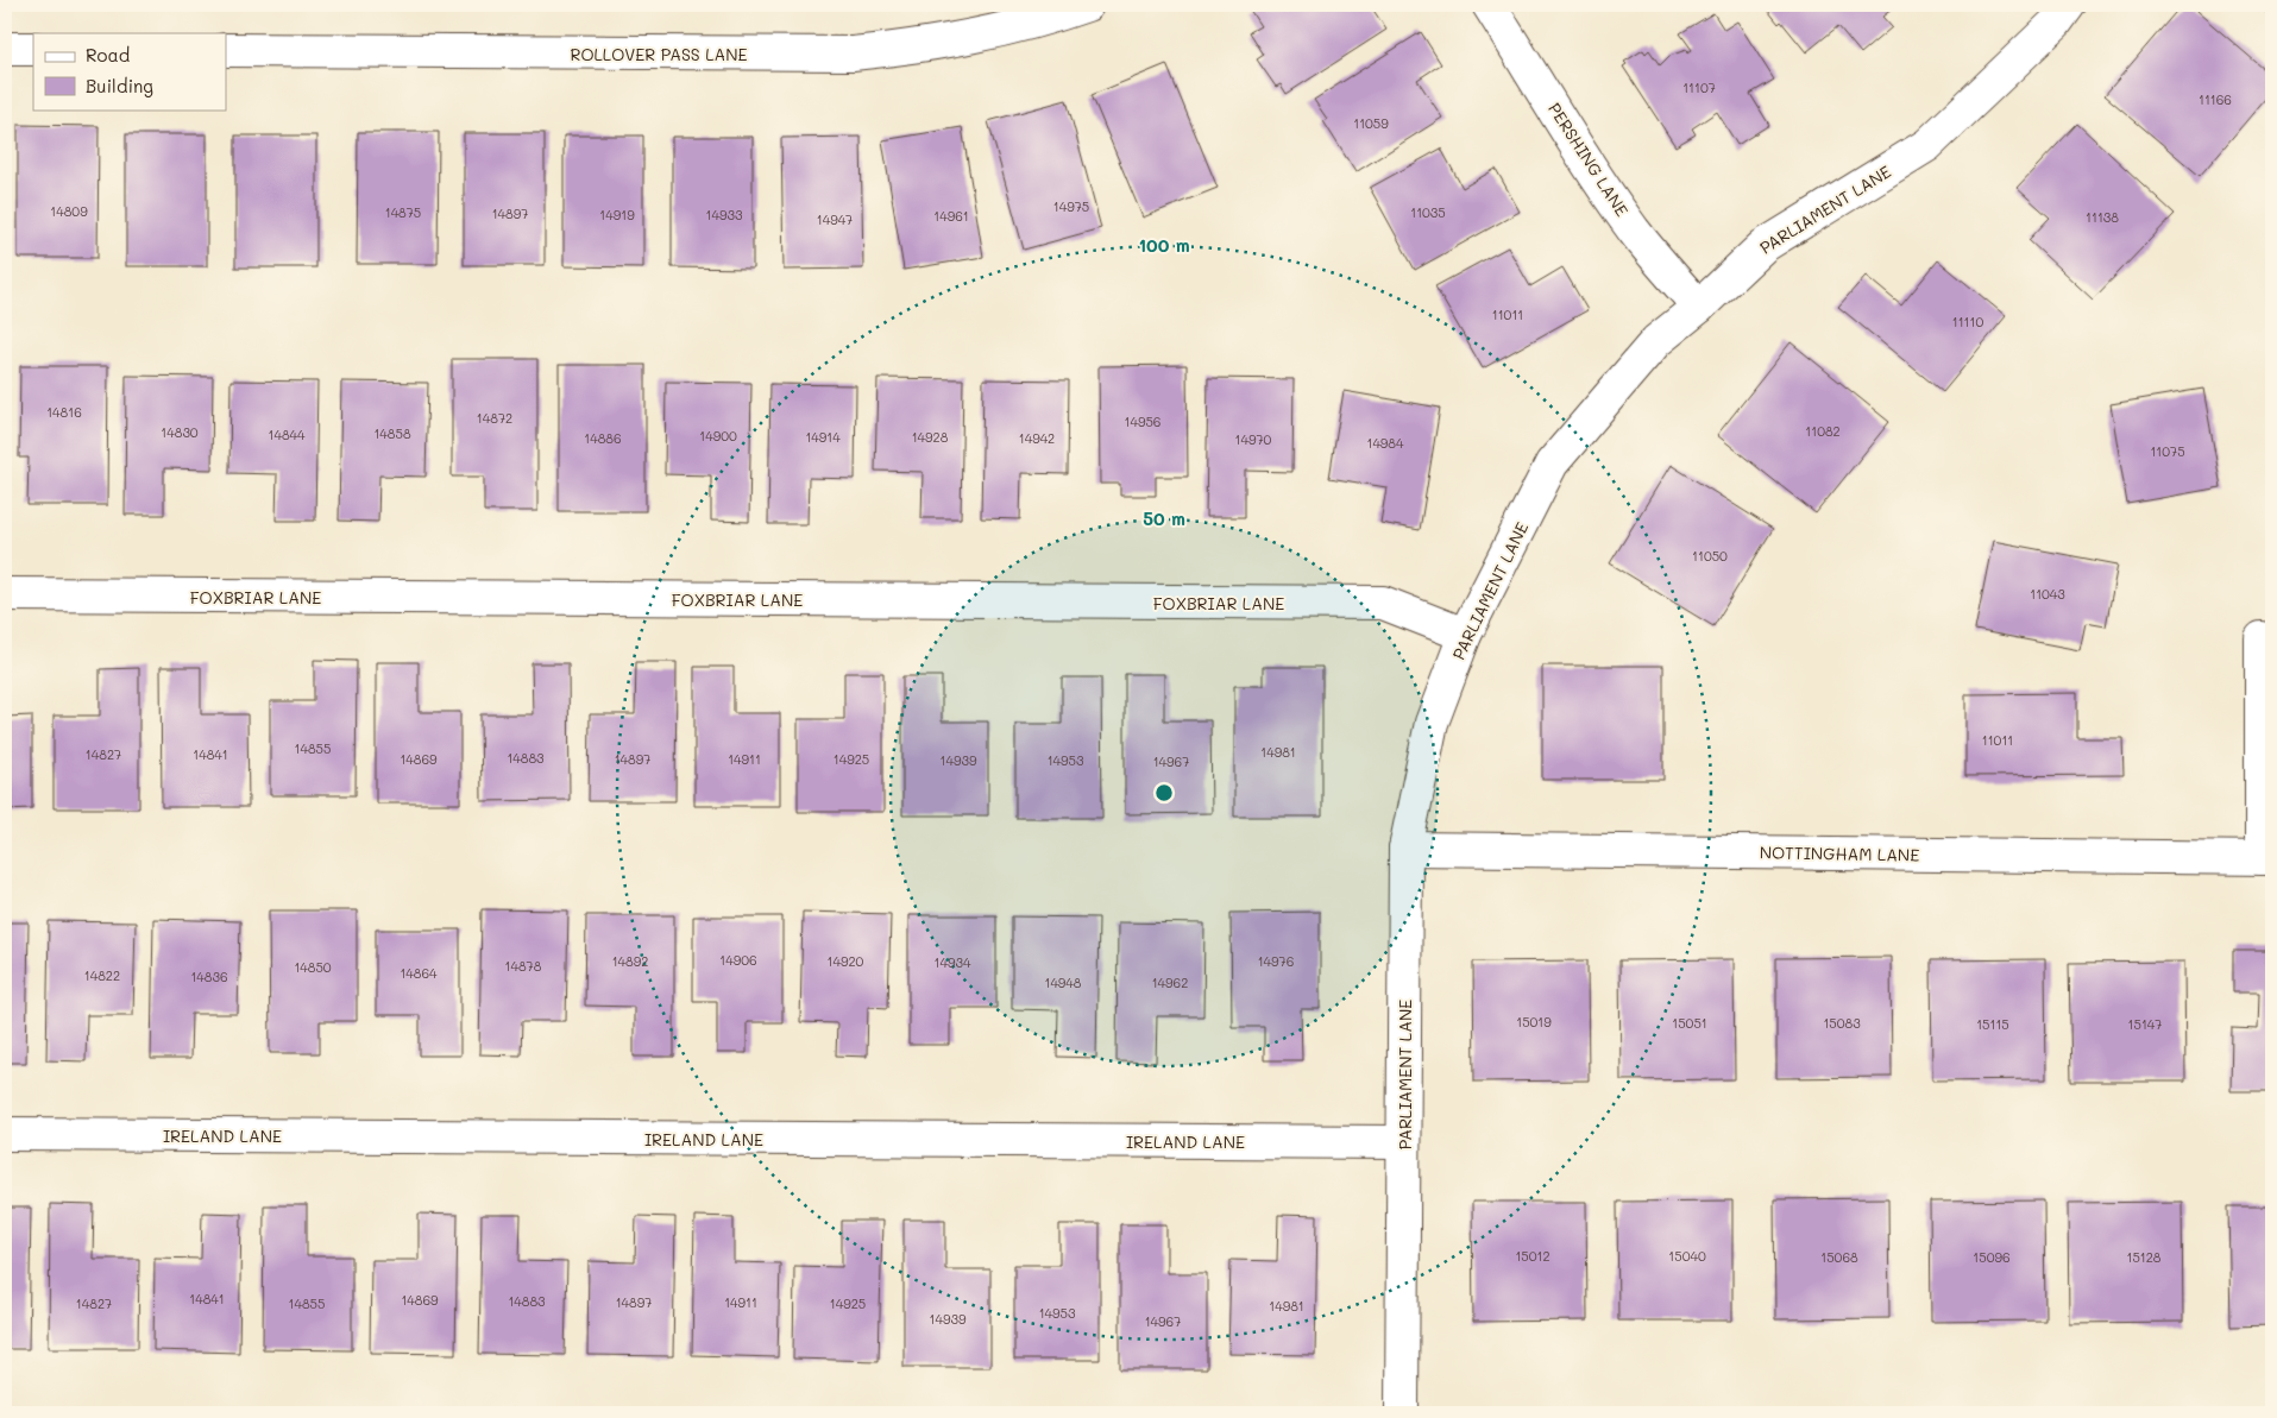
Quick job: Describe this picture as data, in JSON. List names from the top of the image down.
{
  "streets": {
    "street": [
      "ROLLOVER PASS LANE",
      "PERSHING LANE",
      "PARLIAMENT LANE",
      "FOXBRIAR LANE",
      "NOTTINGHAM LANE",
      "IRELAND LANE"
    ]
  },
  "crossings": [
    ["PERSHING LANE", "PARLIAMENT LANE"],
    ["PARLIAMENT LANE", "FOXBRIAR LANE"],
    ["PARLIAMENT LANE", "NOTTINGHAM LANE"],
    ["PARLIAMENT LANE", "IRELAND LANE"]
  ],
  "house_numbers": [
    "11107",
    "11166",
    "11059",
    "14975",
    "14809",
    "14875",
    "11035",
    "14897",
    "14919",
    "14933",
    "14961",
    "11138",
    "14947",
    "11011",
    "11110",
    "14816",
    "14872",
    "14956",
    "11082",
    "14830",
    "14858",
    "14844",
    "14900",
    "14914",
    "14928",
    "14886",
    "14942",
    "14970",
    "14984",
    "11075",
    "11050",
    "11043",
    "11011",
    "14855",
    "14981",
    "14827",
    "14841",
    "14883",
    "14869",
    "14897",
    "14911",
    "14925",
    "14939",
    "14953",
    "14967",
    "14906",
    "14892",
    "14920",
    "14976",
    "14934",
    "14878",
    "14850",
    "14864",
    "14822",
    "14836",
    "14948",
    "14962",
    "15019",
    "15051",
    "15083",
    "15115",
    "15147",
    "15012",
    "15040",
    "15068",
    "15096",
    "15128",
    "14841",
    "14869",
    "14883",
    "14897",
    "14911",
    "14827",
    "14855",
    "14925",
    "14981",
    "14953",
    "14939",
    "14967"
  ],
  "legend": ["Road", "Building"],
  "rings": ["100 m", "50 m"]
}
